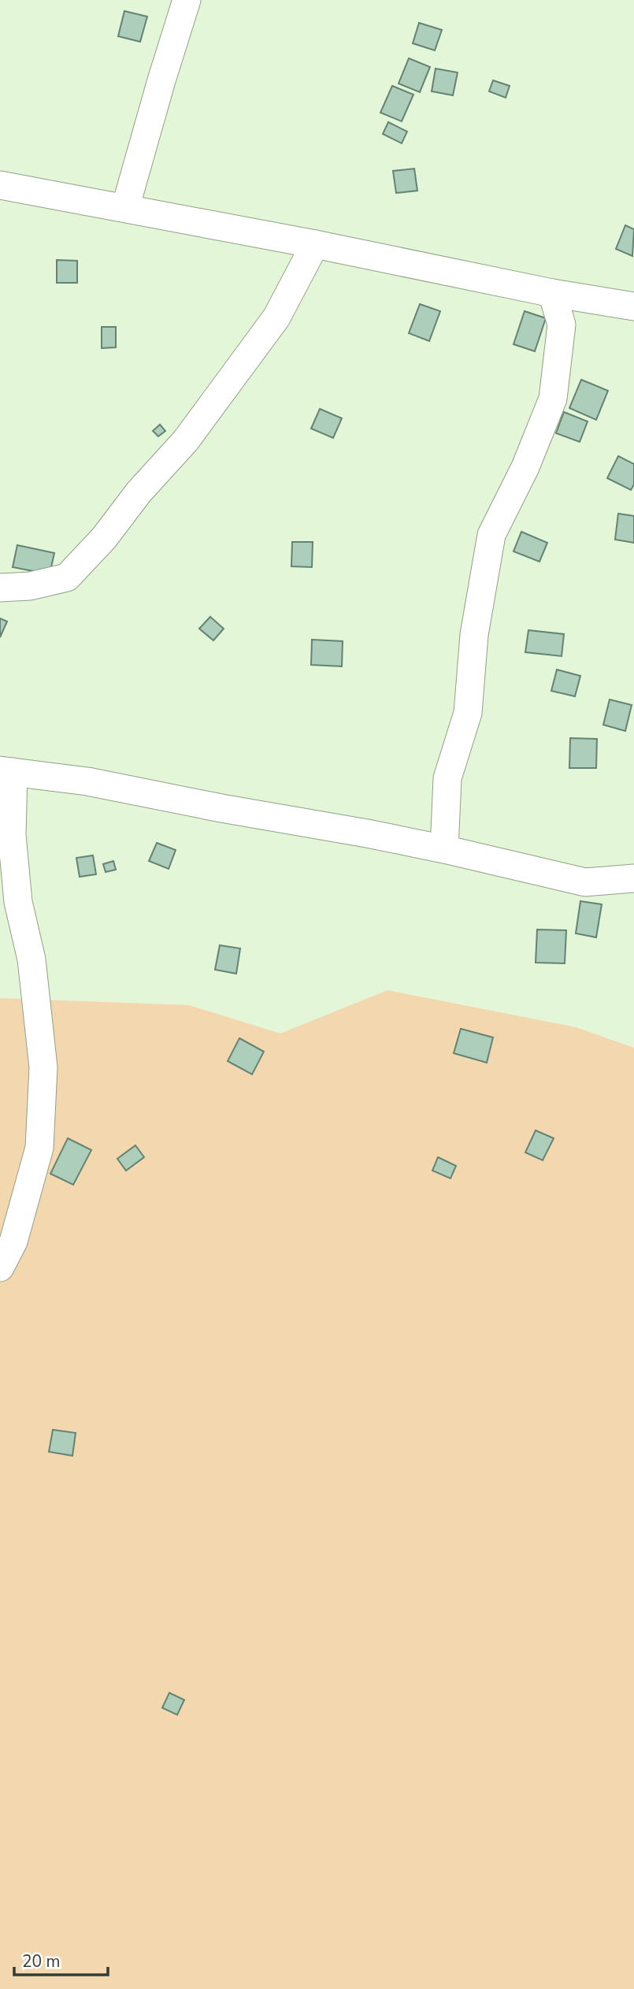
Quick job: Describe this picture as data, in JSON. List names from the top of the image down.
{
  "scale_bar": "20 m"
}
